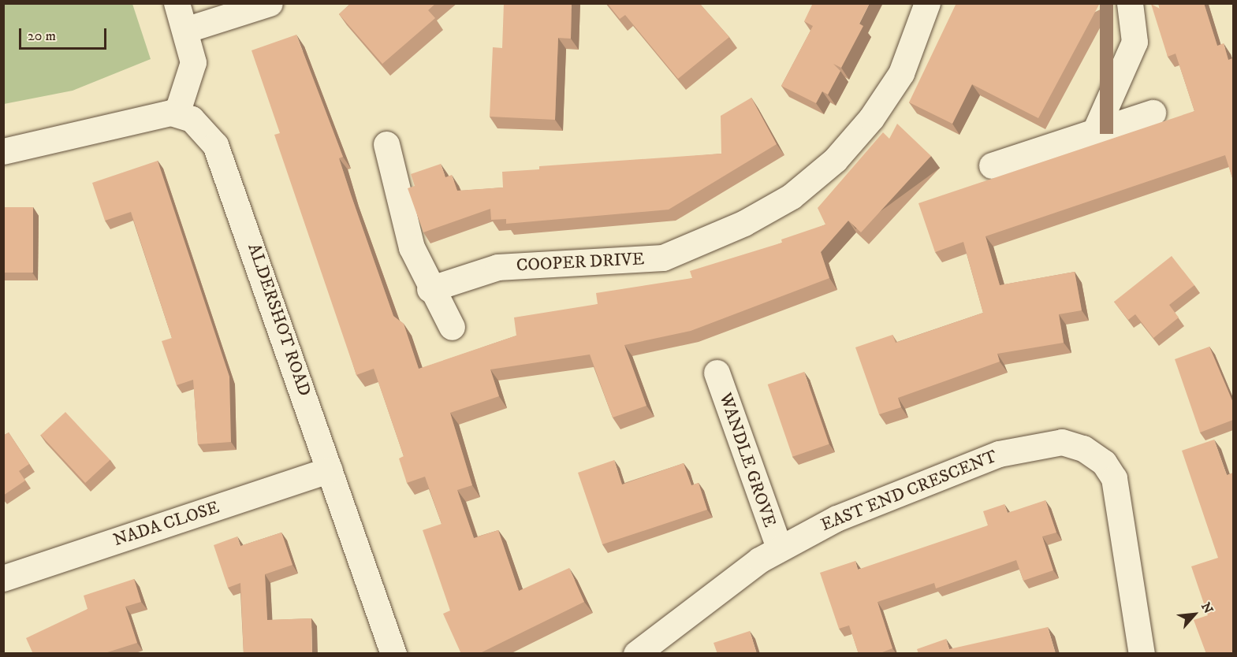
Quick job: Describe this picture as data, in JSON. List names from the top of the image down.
{
  "streets": {
    "street": [
      "COOPER DRIVE",
      "ALDERSHOT ROAD",
      "WANDLE GROVE",
      "EAST END CRESCENT",
      "NADA CLOSE"
    ]
  },
  "crossings": [
    ["ALDERSHOT ROAD", "NADA CLOSE"],
    ["WANDLE GROVE", "EAST END CRESCENT"]
  ],
  "scale_bar": "20 m",
  "north": "top right"
}
